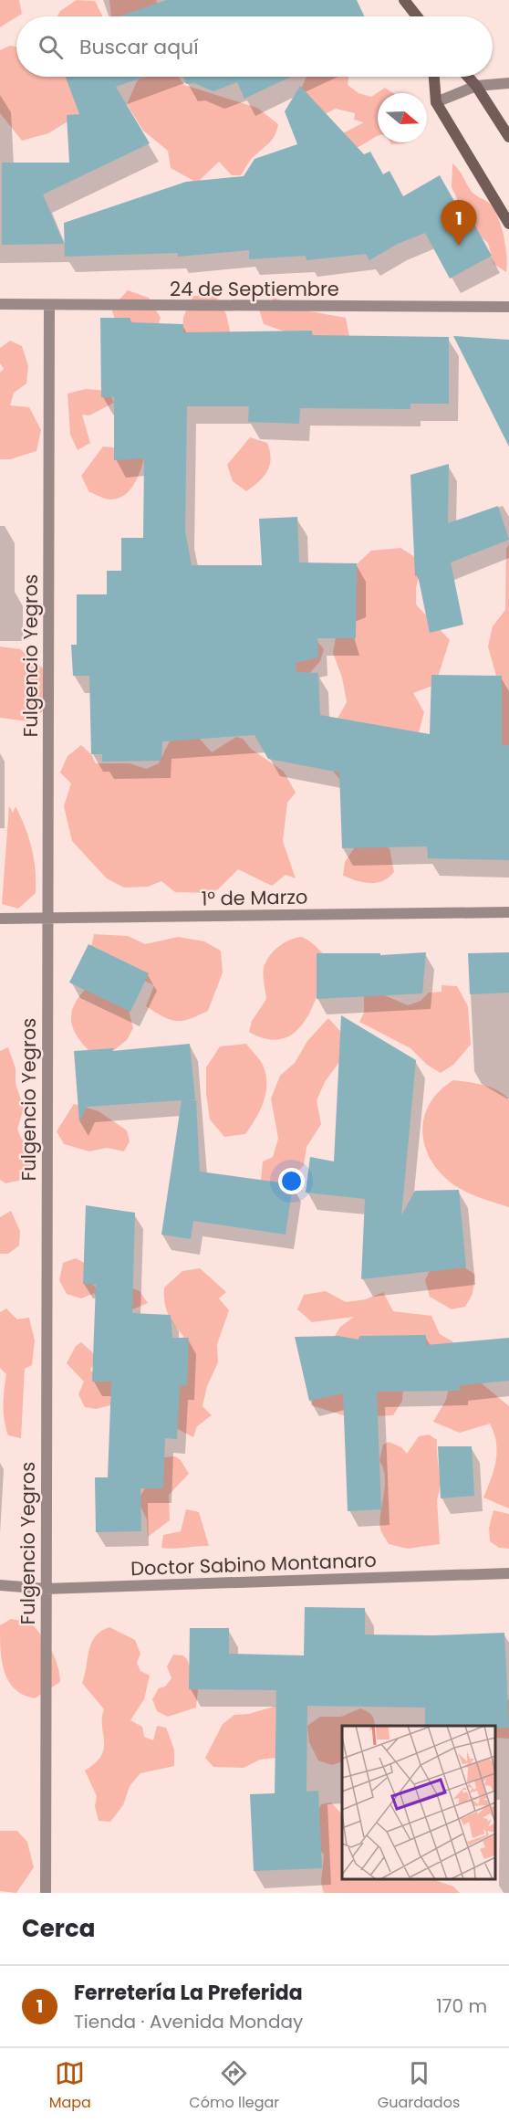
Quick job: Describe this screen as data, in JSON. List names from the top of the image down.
{
  "streets": {
    "street": [
      "24 de Septiembre",
      "Fulgencio Yegros",
      "1° de Marzo",
      "Doctor Sabino Montanaro"
    ]
  },
  "crossings": [
    ["24 de Septiembre", "Fulgencio Yegros"],
    ["Fulgencio Yegros", "1° de Marzo"],
    ["Fulgencio Yegros", "Doctor Sabino Montanaro"]
  ],
  "north": "right",
  "page": {
    "search": "Buscar aquí",
    "pins": "1",
    "heading": "Cerca",
    "list": [
      {
        "mark": "1",
        "name": "Ferretería La Preferida",
        "note": "Tienda · Avenida Monday",
        "value": "170 m"
      }
    ],
    "nav": ["Mapa", "Cómo llegar", "Guardados"]
  }
}
